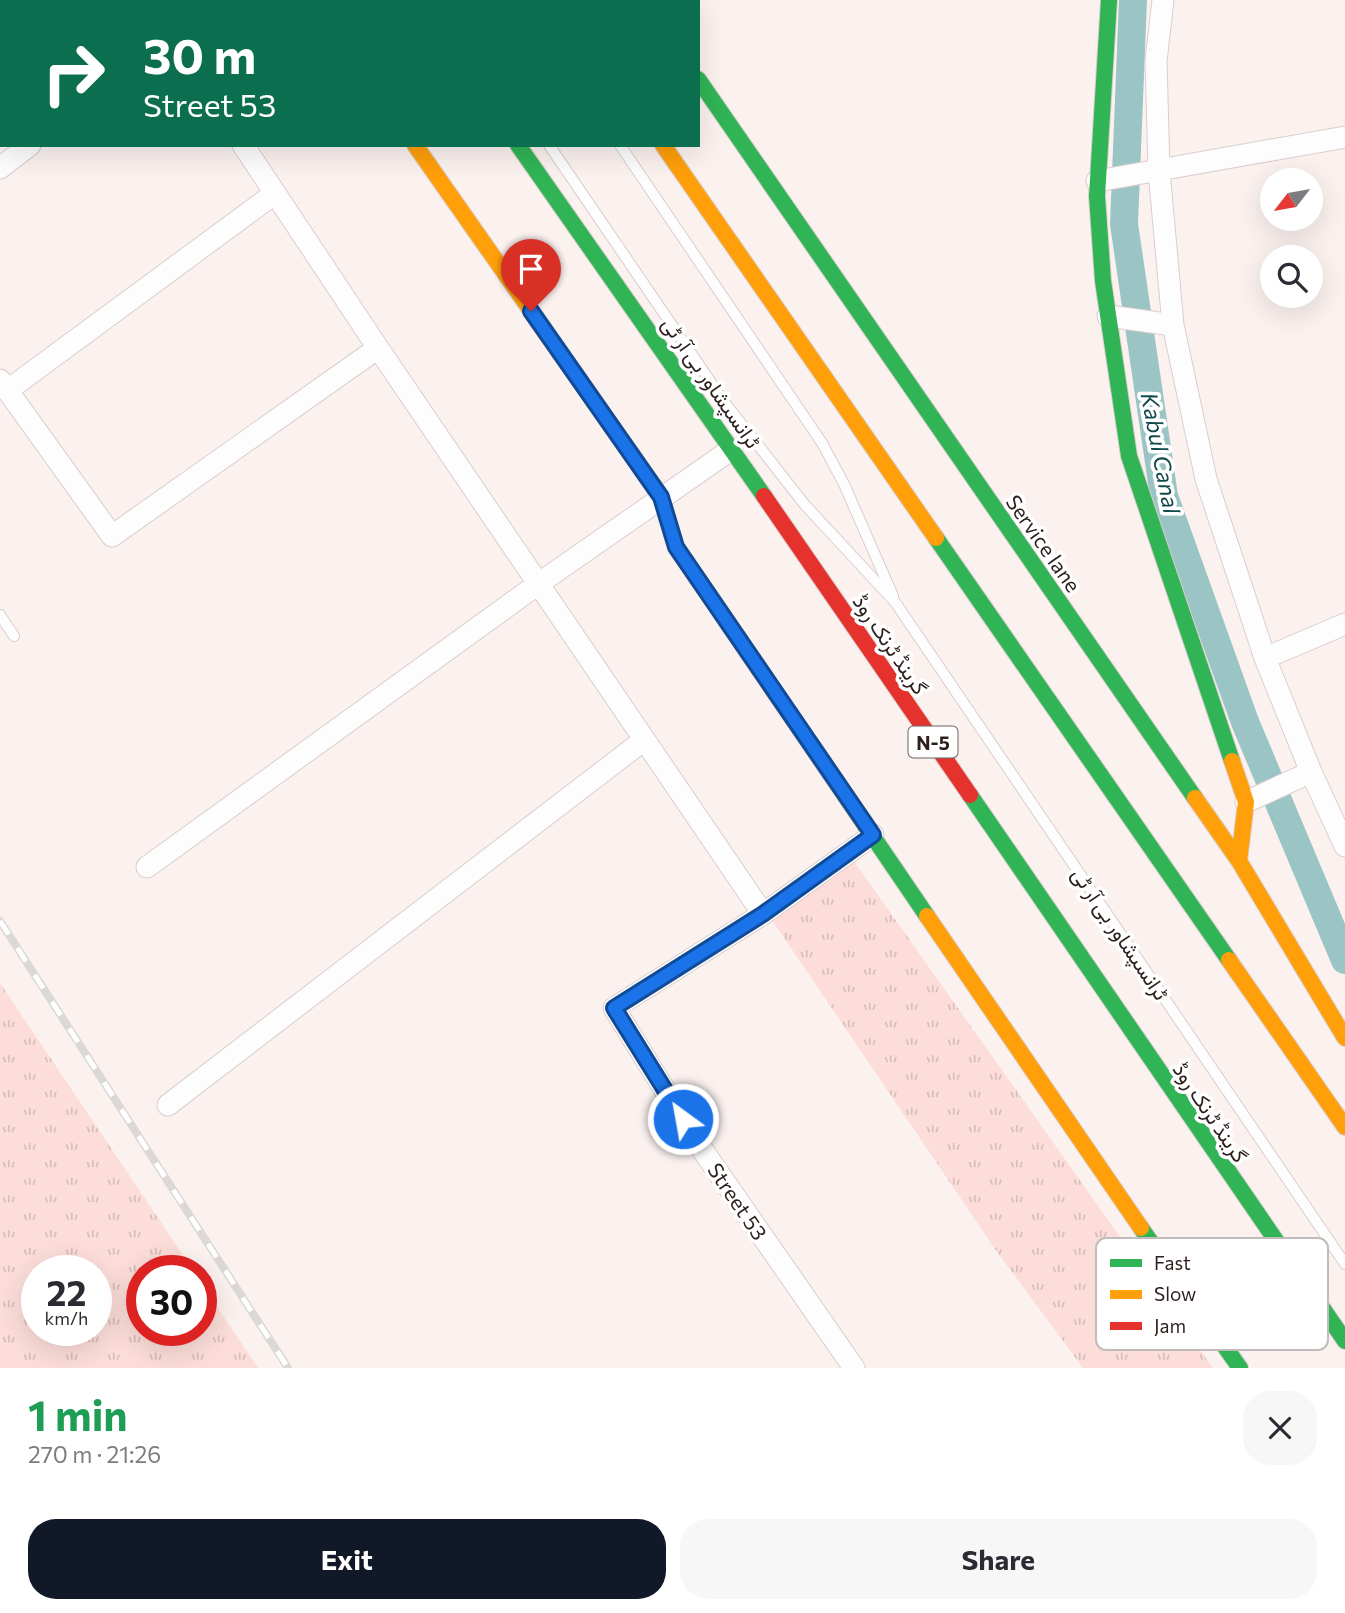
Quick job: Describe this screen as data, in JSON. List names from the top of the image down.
{
  "streets": {
    "main road": ["Service lane", "گرینڈ ٹرنک روڈ", "N-5"],
    "street": ["Street 53"],
    "lane": ["ٹرانسپشاور بی آر ٹی"]
  },
  "water": ["Kabul Canal"],
  "legend": ["Fast", "Slow", "Jam"],
  "north": "bottom left",
  "page": {
    "turn": ["30 m", "Street 53"],
    "speed": "22 km/h",
    "limit": "30",
    "heading": ["1 min", "270 m · 21:26"],
    "buttons": ["Exit", "Share"]
  }
}
